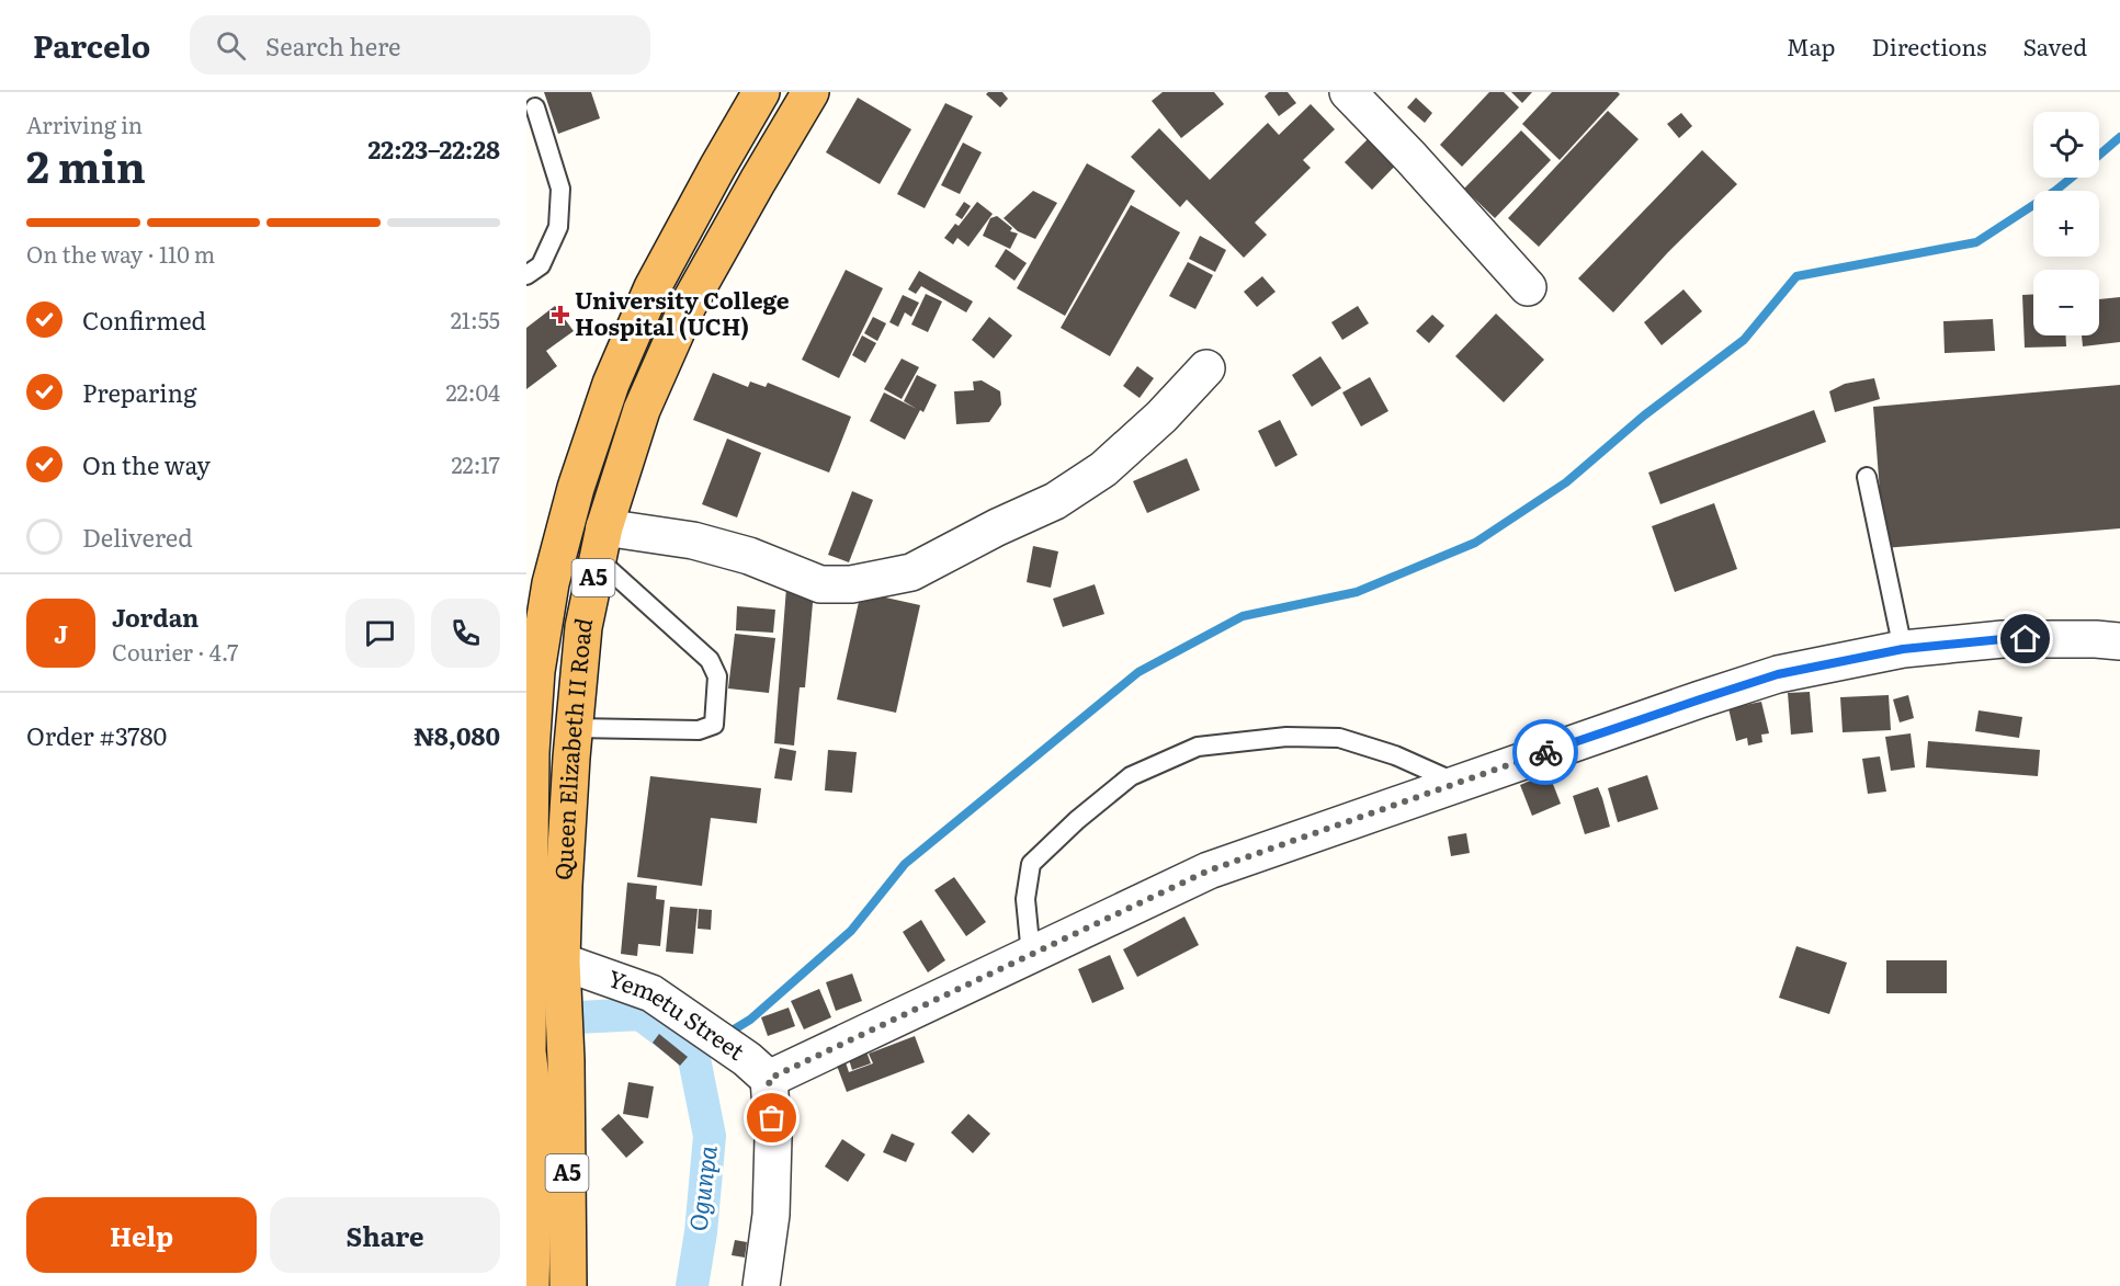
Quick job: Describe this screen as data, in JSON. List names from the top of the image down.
{
  "streets": {
    "highway": ["A5", "Queen Elizabeth II Road"],
    "street": ["Yemetu Street"]
  },
  "crossings": [
    ["A5", "Queen Elizabeth II Road"],
    ["Queen Elizabeth II Road", "Yemetu Street"]
  ],
  "water": ["Ogunpa"],
  "places": {
    "health": ["University College Hospital (UCH)"]
  },
  "page": {
    "header": "Parcelo",
    "search": "Search here",
    "nav": ["Map", "Directions", "Saved"],
    "heading": ["2 min", "Arriving in", "22:23–22:28"],
    "panel": [
      "Jordan",
      "Courier · 4.7",
      "Order #3780",
      "₦8,080"
    ],
    "map_buttons": ["+", "−"],
    "bar": "On the way · 110 m",
    "list": [
      ["Confirmed", "21:55"],
      ["Preparing", "22:04"],
      ["On the way", "22:17"],
      "Delivered"
    ],
    "round": "J",
    "buttons": ["Help", "Share"]
  }
}
